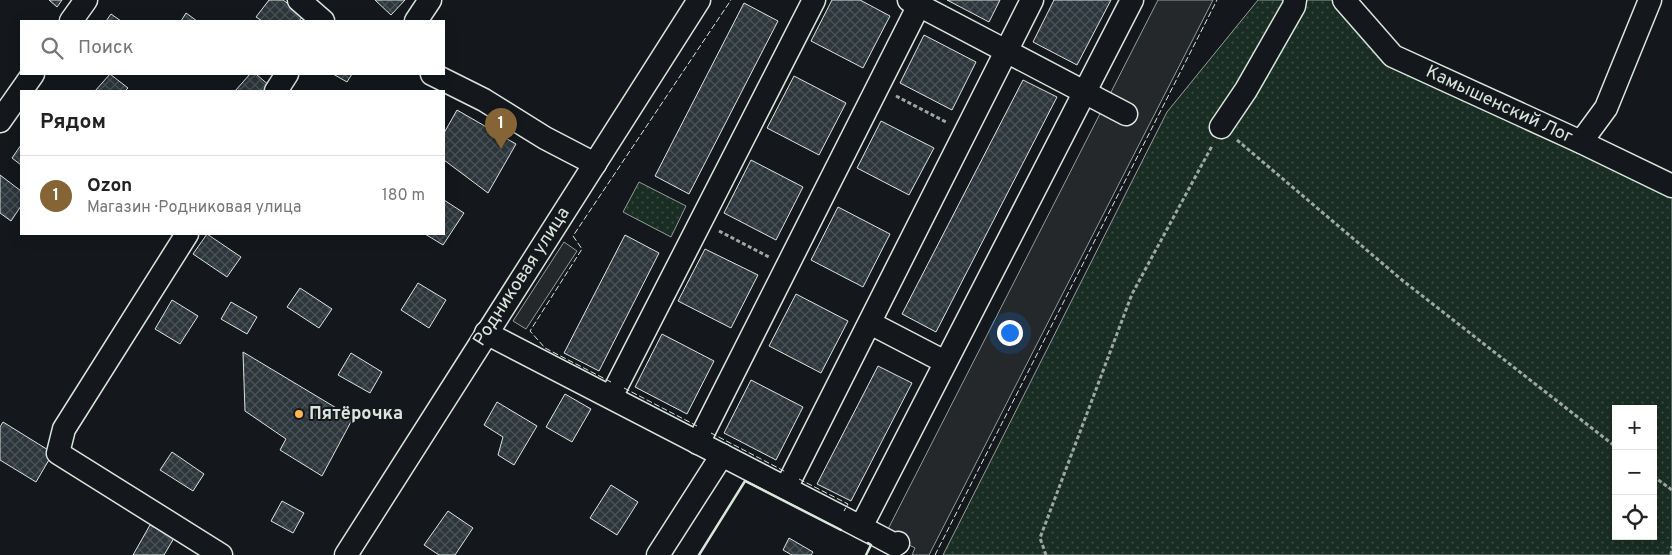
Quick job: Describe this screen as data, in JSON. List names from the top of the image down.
{
  "streets": {
    "street": ["Камышенский Лог", "Родниковая улица"]
  },
  "places": ["Пятёрочка"],
  "page": {
    "search": "Поиск",
    "heading": "Рядом",
    "pins": "1",
    "list": [
      {
        "mark": "1",
        "name": "Ozon",
        "note": "Магазин · Родниковая улица",
        "value": "180 m"
      }
    ],
    "map_buttons": ["+", "−"]
  }
}
